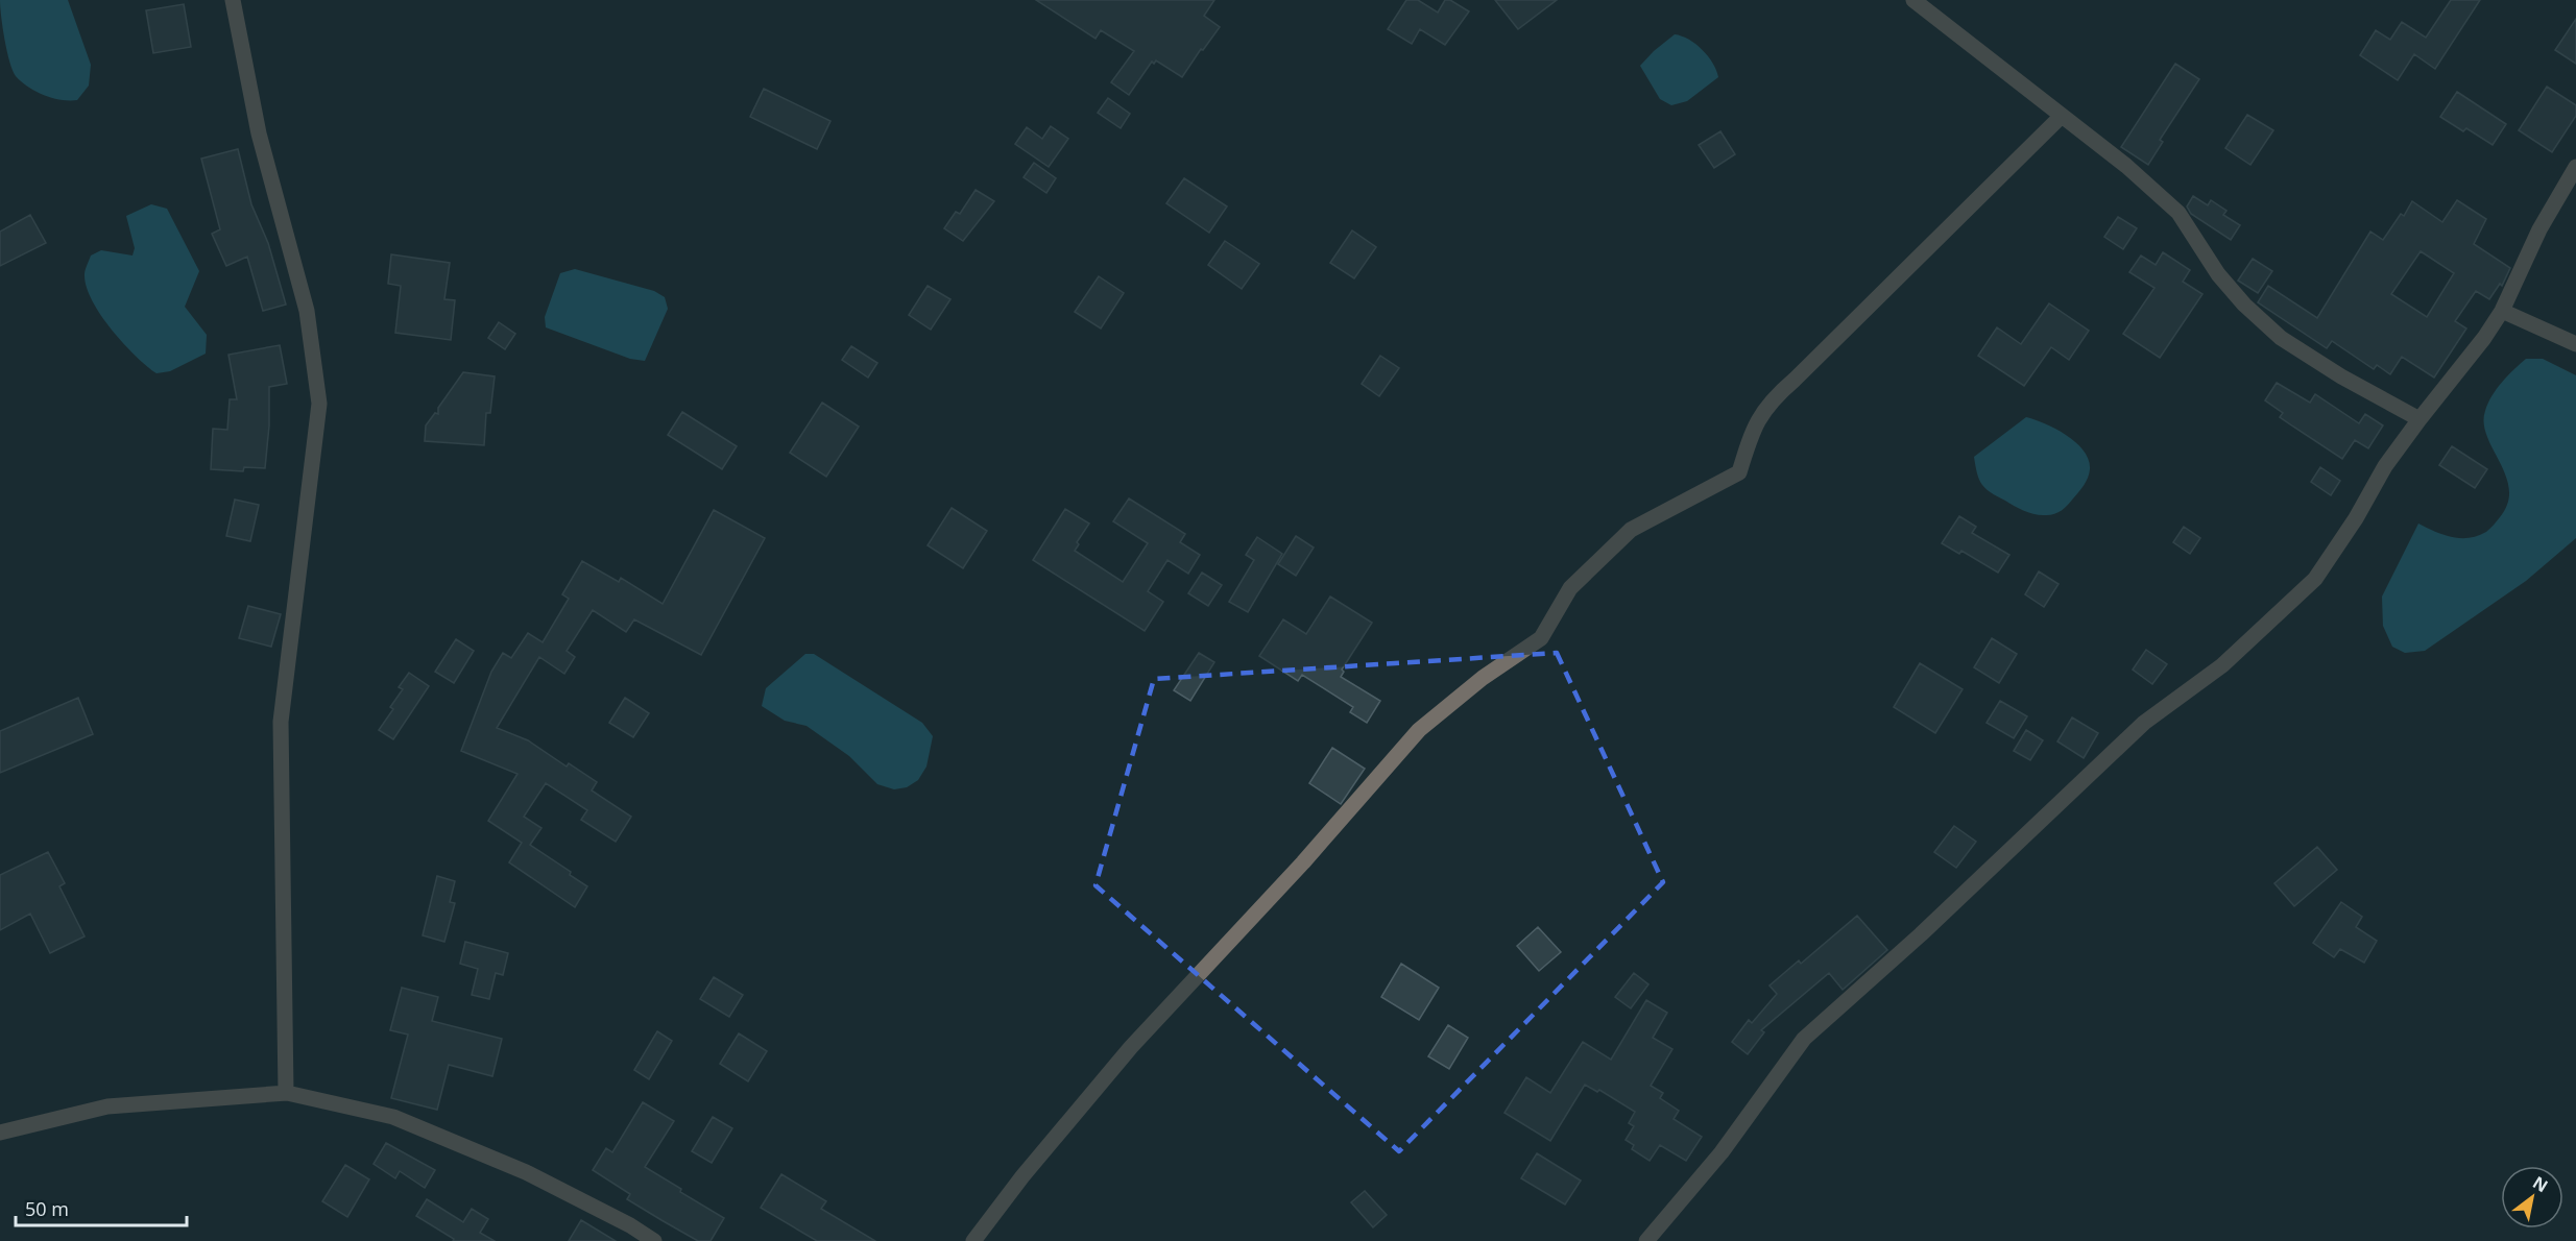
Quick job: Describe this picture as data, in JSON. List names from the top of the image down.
{
  "scale_bar": "50 m",
  "north": "top right"
}
